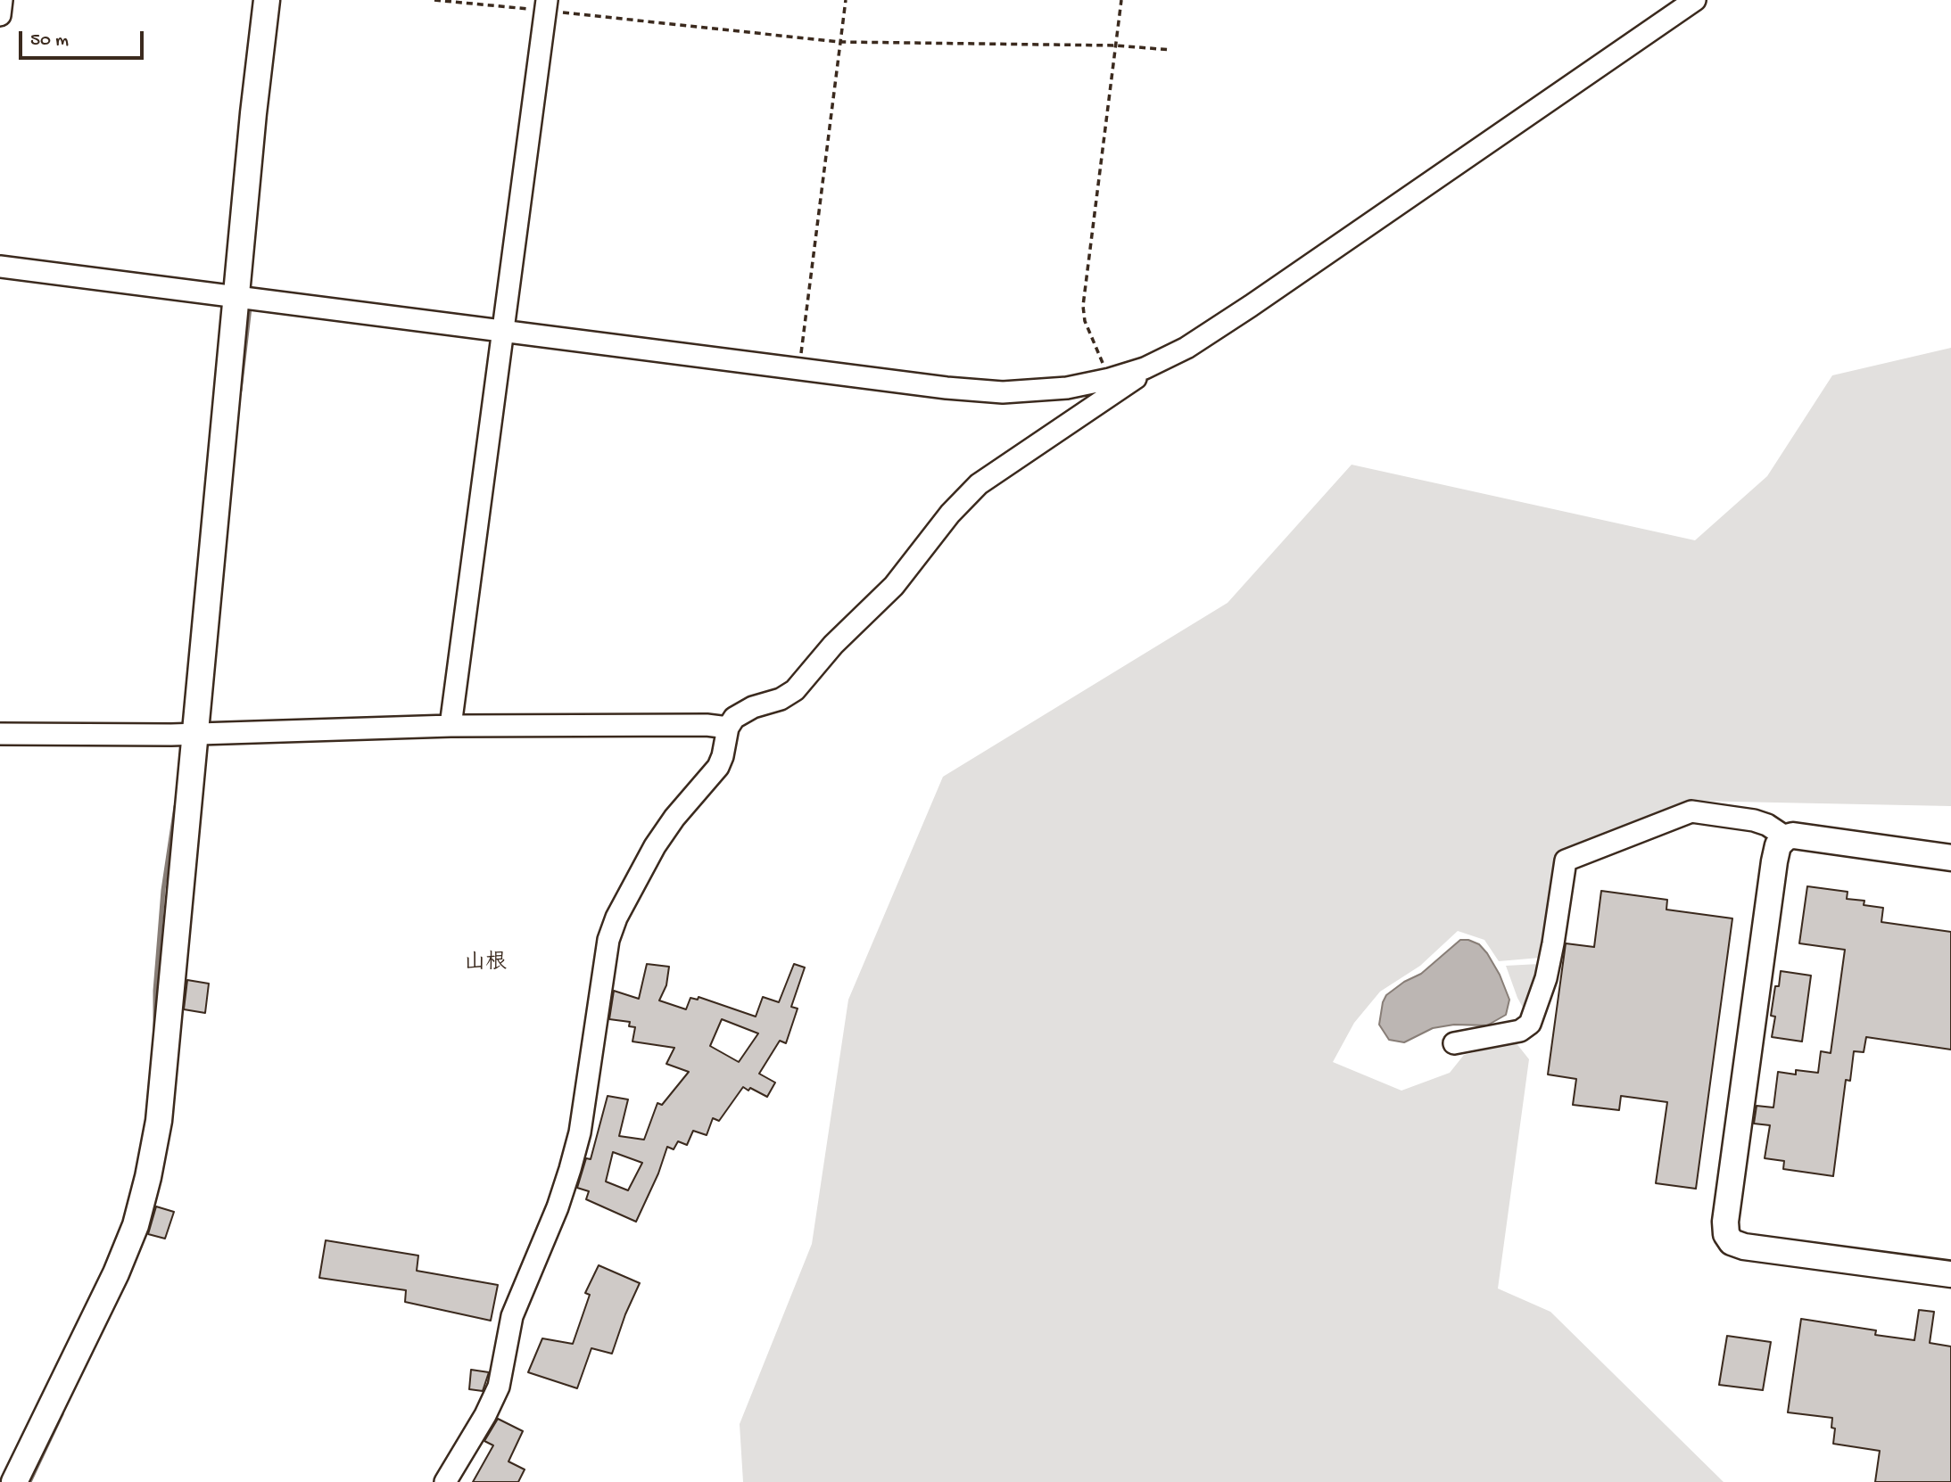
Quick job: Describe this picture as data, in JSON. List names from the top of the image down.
{
  "districts": ["山根"],
  "scale_bar": "50 m"
}
